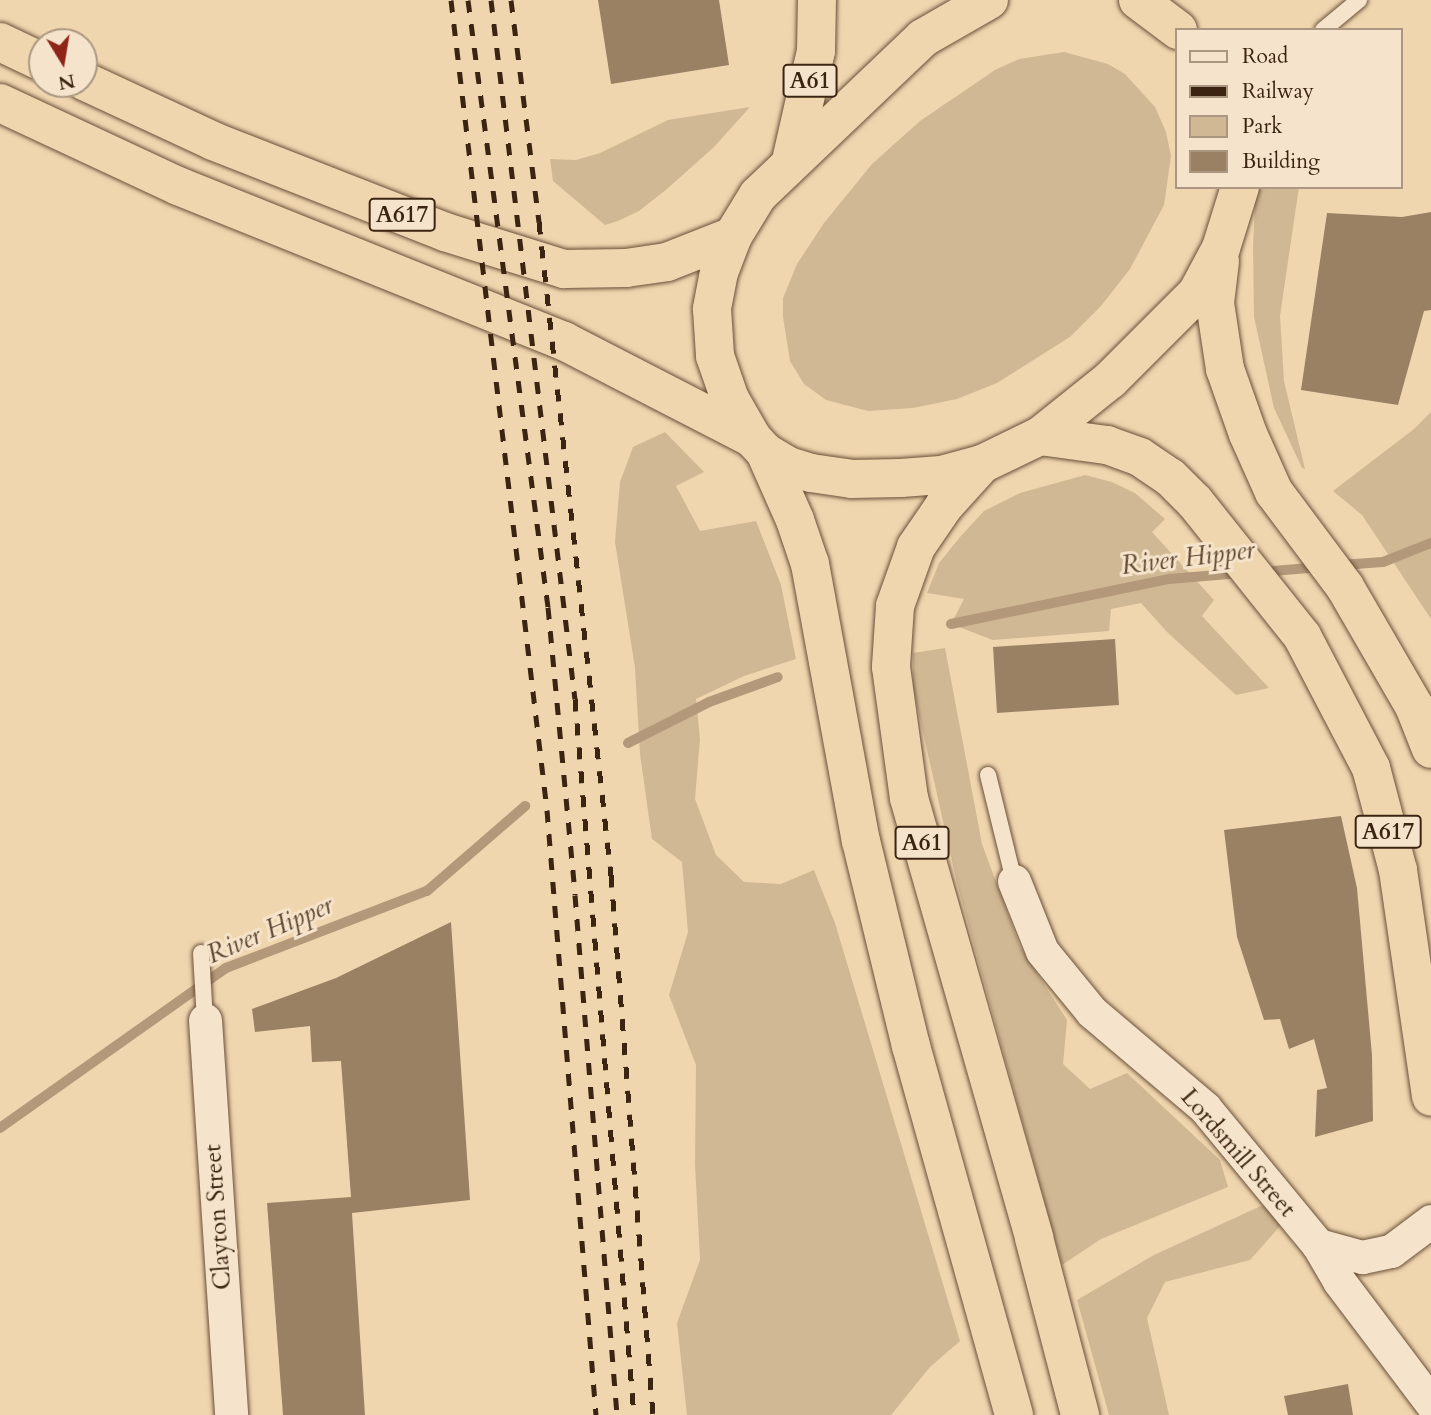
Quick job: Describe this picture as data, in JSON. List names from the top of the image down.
{
  "streets": {
    "highway": ["A61", "A617"],
    "street": ["Lordsmill Street", "Clayton Street"]
  },
  "crossings": [
    ["A61", "A617"]
  ],
  "water": ["River Hipper"],
  "legend": [
    "Road",
    "Railway",
    "Park",
    "Building"
  ],
  "north": "bottom"
}
